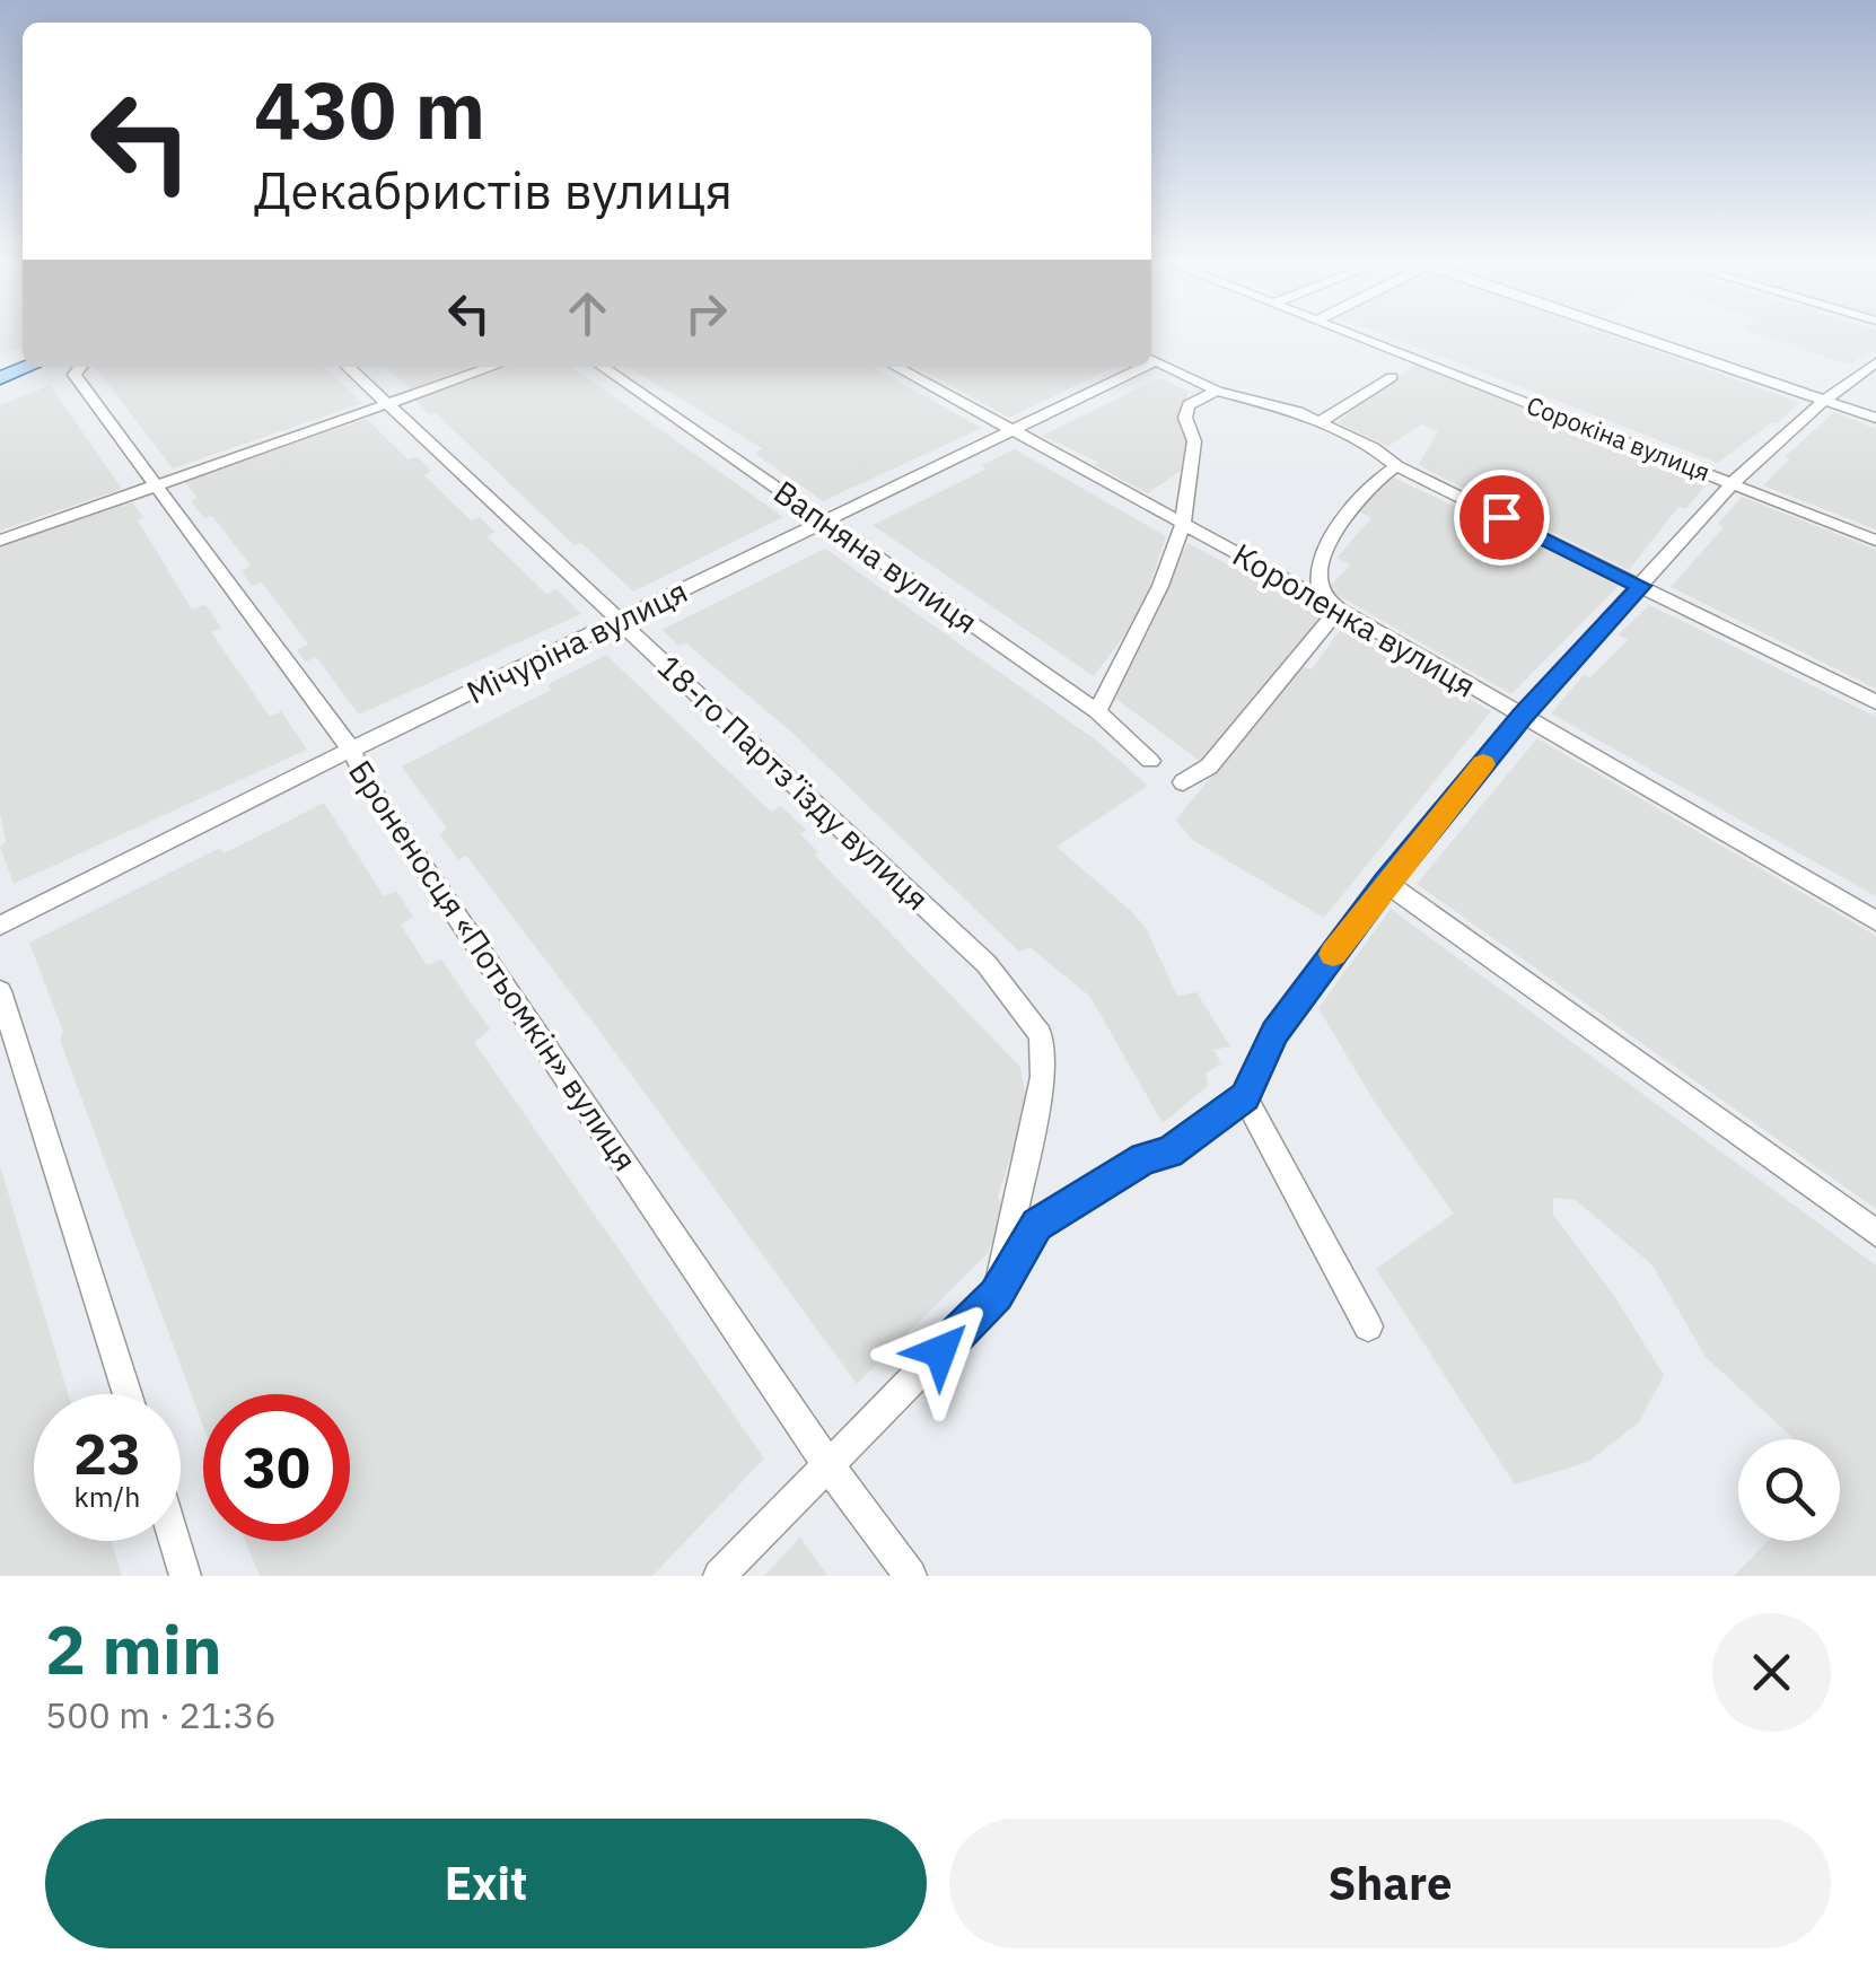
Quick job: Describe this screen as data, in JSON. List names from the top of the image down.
{
  "streets": {
    "street": [
      "Сорокіна вулиця",
      "Вапняна вулиця",
      "Короленка вулиця",
      "Мічуріна вулиця",
      "18-го Партз’їзду вулиця",
      "Броненосця «Потьомкін» вулиця"
    ]
  },
  "crossings": [
    ["Вапняна вулиця", "Мічуріна вулиця"],
    ["Короленка вулиця", "Мічуріна вулиця"],
    ["Мічуріна вулиця", "18-го Партз’їзду вулиця"],
    ["Мічуріна вулиця", "Броненосця «Потьомкін» вулиця"]
  ],
  "page": {
    "turn": ["430 m", "Декабристів вулиця"],
    "speed": "23 km/h",
    "limit": "30",
    "heading": ["2 min", "500 m · 21:36"],
    "buttons": ["Exit", "Share"]
  }
}
